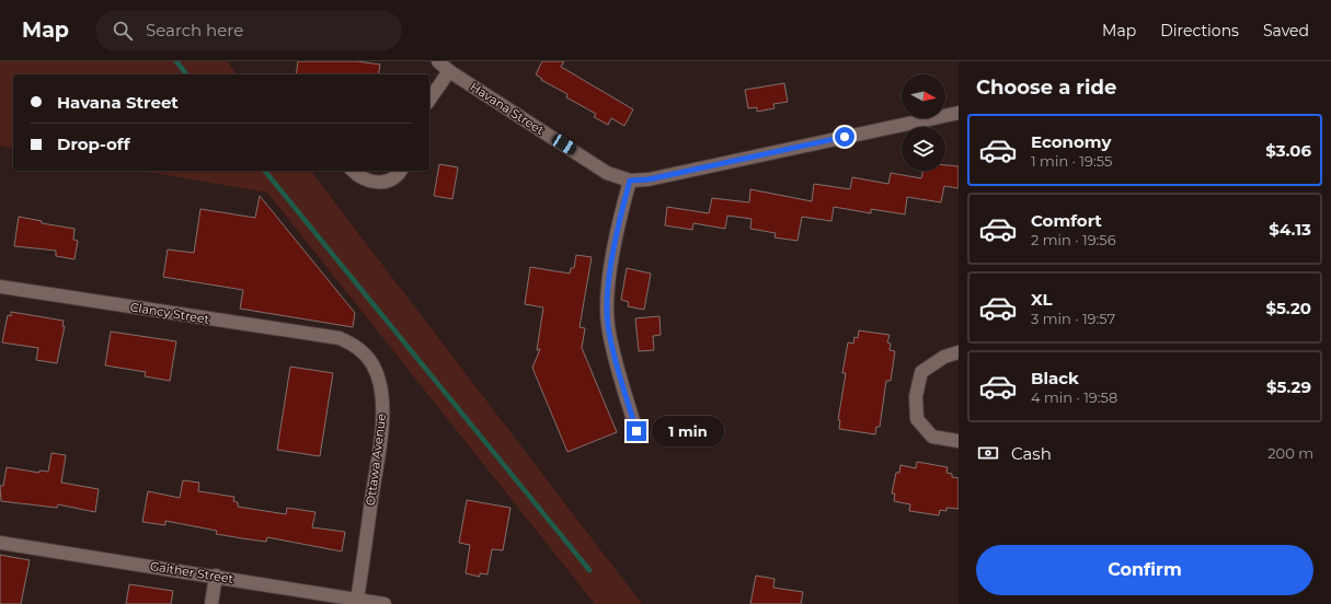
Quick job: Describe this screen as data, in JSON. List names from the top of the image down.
{
  "streets": {
    "street": [
      "Havana Street",
      "Clancy Street",
      "Ottawa Avenue",
      "Gaither Street"
    ]
  },
  "crossings": [
    ["Clancy Street", "Ottawa Avenue"],
    ["Ottawa Avenue", "Gaither Street"]
  ],
  "north": "right",
  "page": {
    "header": "Map",
    "search": "Search here",
    "nav": ["Map", "Directions", "Saved"],
    "heading": "Choose a ride",
    "banner": ["Havana Street", "Drop-off"],
    "list": [
      {
        "name": "Economy",
        "note": "1 min · 19:55",
        "value": "$3.06"
      },
      {
        "name": "Comfort",
        "note": "2 min · 19:56",
        "value": "$4.13"
      },
      {
        "name": "XL",
        "note": "3 min · 19:57",
        "value": "$5.20"
      },
      {
        "name": "Black",
        "note": "4 min · 19:58",
        "value": "$5.29"
      }
    ],
    "bubble": "1 min",
    "pay": ["Cash", "200 m"],
    "buttons": "Confirm"
  }
}
